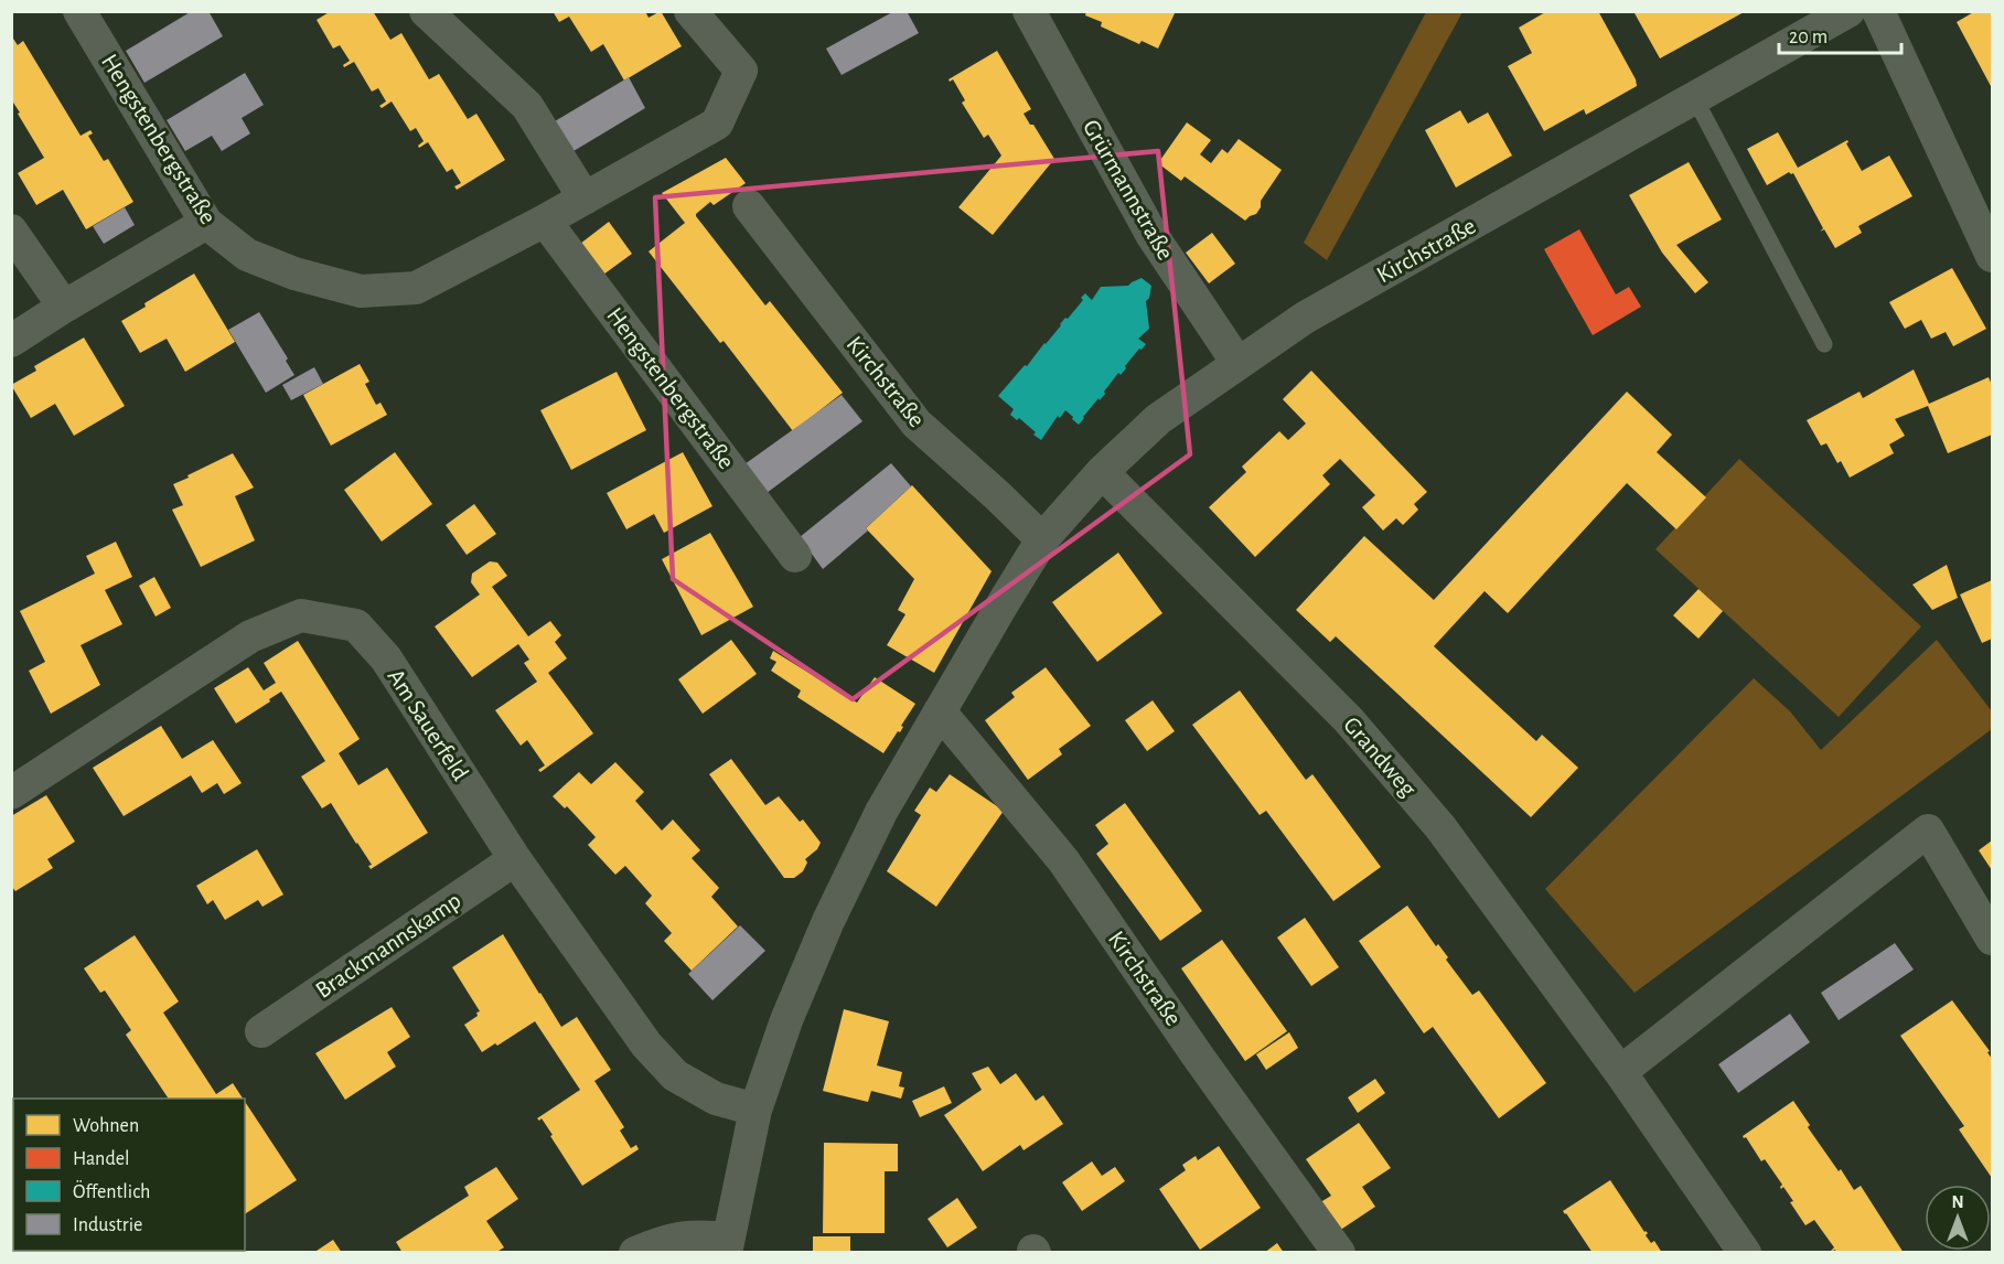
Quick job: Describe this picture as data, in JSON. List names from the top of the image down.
{
  "streets": {
    "street": [
      "Hengstenbergstraße",
      "Grürmannstraße",
      "Kirchstraße",
      "Am Sauerfeld",
      "Grandweg",
      "Brackmannskamp"
    ]
  },
  "crossings": [
    ["Grürmannstraße", "Kirchstraße"],
    ["Kirchstraße", "Am Sauerfeld"],
    ["Kirchstraße", "Grandweg"],
    ["Am Sauerfeld", "Brackmannskamp"]
  ],
  "legend": [
    "Wohnen",
    "Handel",
    "Öffentlich",
    "Industrie"
  ],
  "scale_bar": "20 m",
  "north": "top"
}
